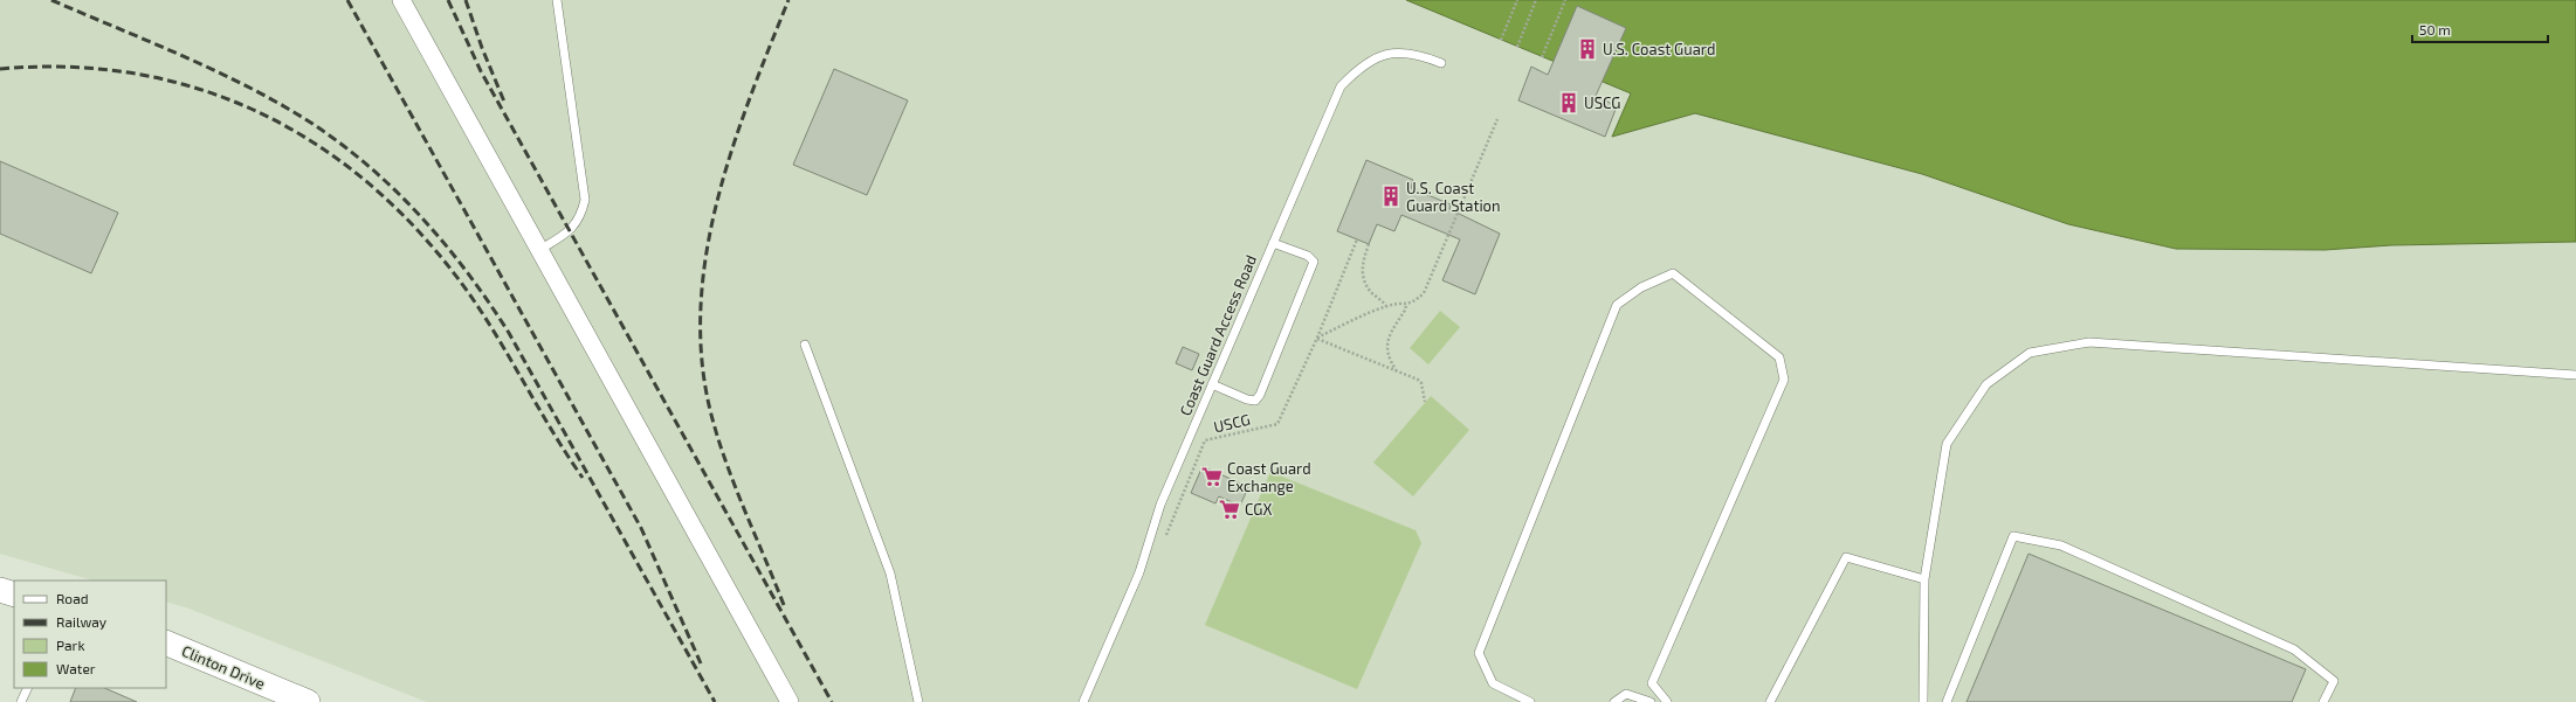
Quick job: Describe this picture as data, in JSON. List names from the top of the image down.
{
  "streets": {
    "main road": ["Clinton Drive"],
    "lane": ["Coast Guard Access Road"],
    "path": ["USCG"]
  },
  "places": {
    "building": ["U.S. Coast Guard", "USCG", "U.S. Coast Guard Station"],
    "supermarket": ["Coast Guard Exchange", "CGX"]
  },
  "legend": [
    "Road",
    "Railway",
    "Park",
    "Water"
  ],
  "scale_bar": "50 m"
}
